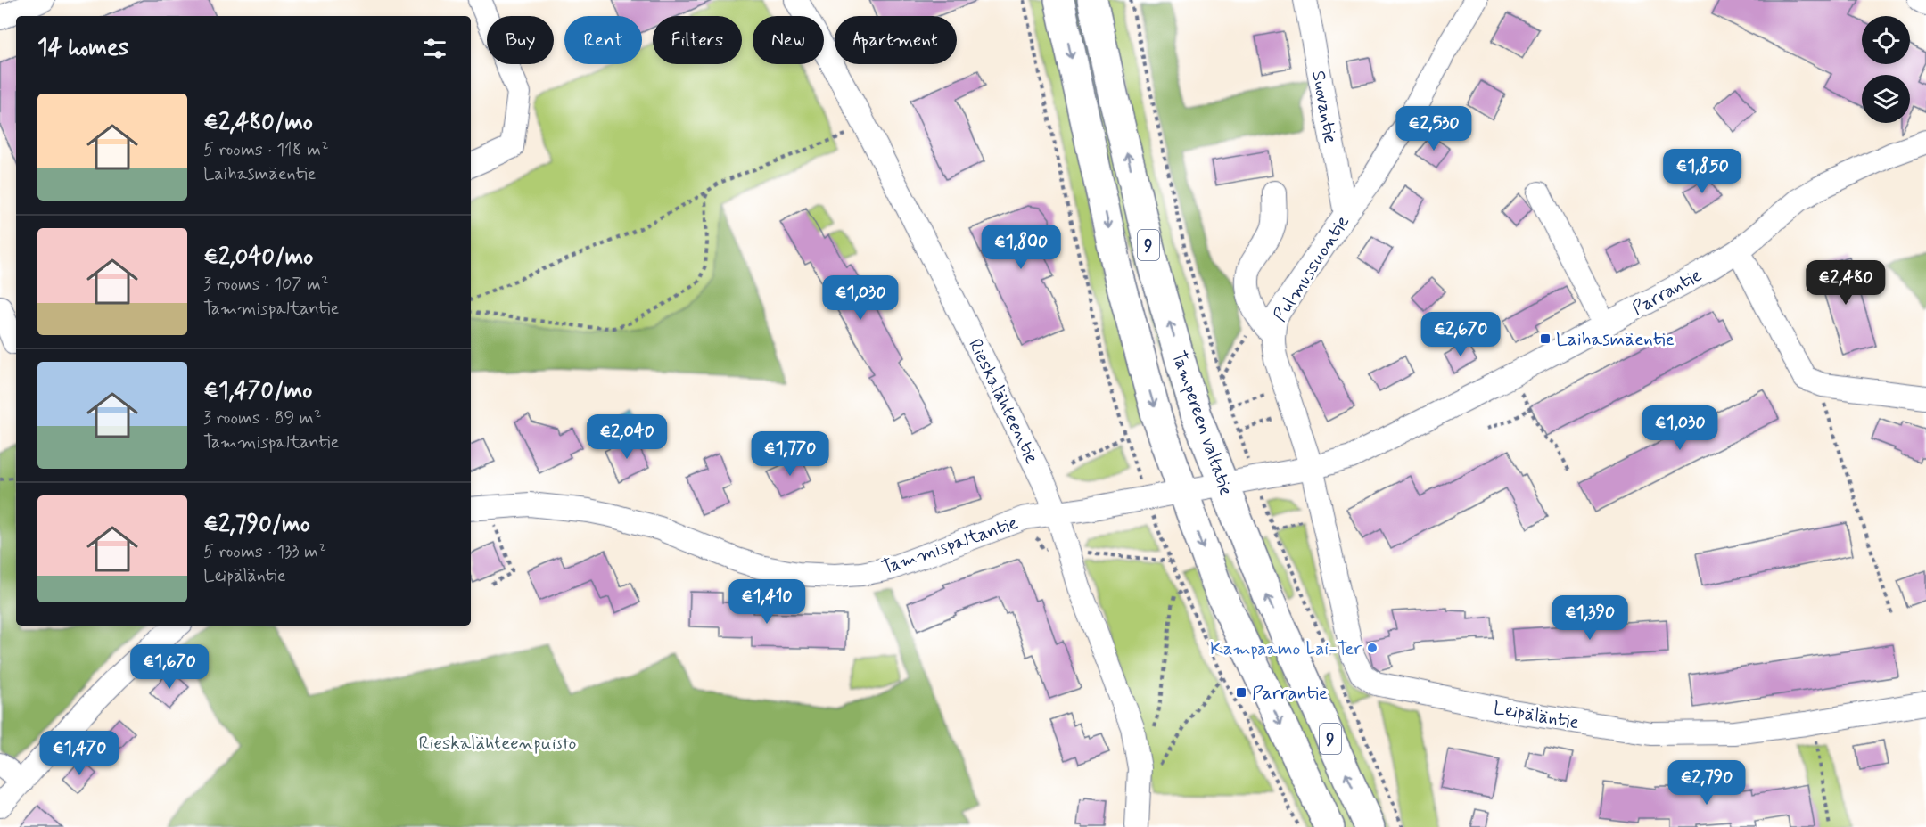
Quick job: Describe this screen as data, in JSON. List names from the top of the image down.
{
  "streets": {
    "highway": ["9", "Tampereen valtatie"],
    "street": [
      "Suovantie",
      "Pulmussuontie",
      "Parrantie",
      "Rieskalähteentie",
      "Tammispaltantie",
      "Leipäläntie"
    ]
  },
  "crossings": [
    ["Suovantie", "Pulmussuontie"],
    ["Pulmussuontie", "Parrantie"],
    ["Pulmussuontie", "Leipäläntie"],
    ["Parrantie", "Leipäläntie"],
    ["Rieskalähteentie", "Tammispaltantie"],
    ["Tampereen valtatie", "Tammispaltantie"]
  ],
  "parks": ["Rieskalähteenpuisto"],
  "places": {
    "transit": ["Laihasmäentie", "Parrantie"],
    "other": ["Kampaamo Lai-Ter"]
  },
  "page": {
    "chip": [
      "Buy",
      "Rent",
      "Filters",
      "New",
      "Apartment"
    ],
    "heading": "14 homes",
    "list": [
      {
        "name": "€2,480/mo",
        "note": "5 rooms · 118 m² · Laihasmäentie"
      },
      {
        "name": "€2,040/mo",
        "note": "3 rooms · 107 m² · Tammispaltantie"
      },
      {
        "name": "€1,470/mo",
        "note": "3 rooms · 89 m² · Tammispaltantie"
      },
      {
        "name": "€2,790/mo",
        "note": "5 rooms · 133 m² · Leipäläntie"
      }
    ],
    "price": [
      "€2,530",
      "€1,850",
      "€1,800",
      "€2,480",
      "€1,030",
      "€2,670",
      "€1,030",
      "€2,040",
      "€1,770",
      "€1,410",
      "€1,390",
      "€1,670",
      "€1,470",
      "€2,790"
    ]
  }
}
